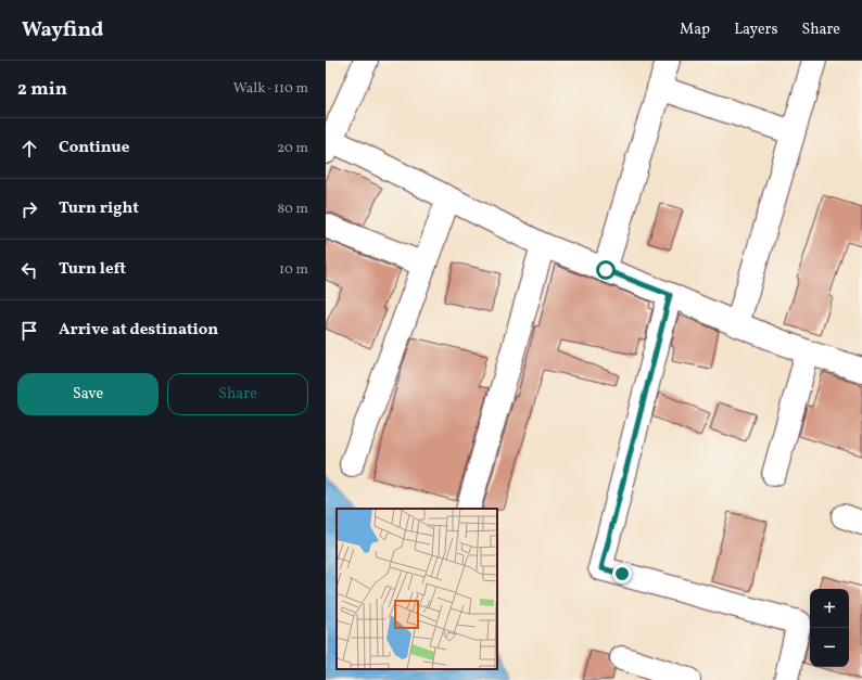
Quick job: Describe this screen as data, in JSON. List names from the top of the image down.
{
  "page": {
    "header": "Wayfind",
    "nav": ["Map", "Layers", "Share"],
    "heading": ["2 min", "Walk · 110 m"],
    "list": [
      ["Continue", "20 m"],
      ["Turn right", "80 m"],
      ["Turn left", "10 m"],
      "Arrive at destination"
    ],
    "buttons": ["Save", "Share"],
    "map_buttons": ["+", "−"]
  }
}
